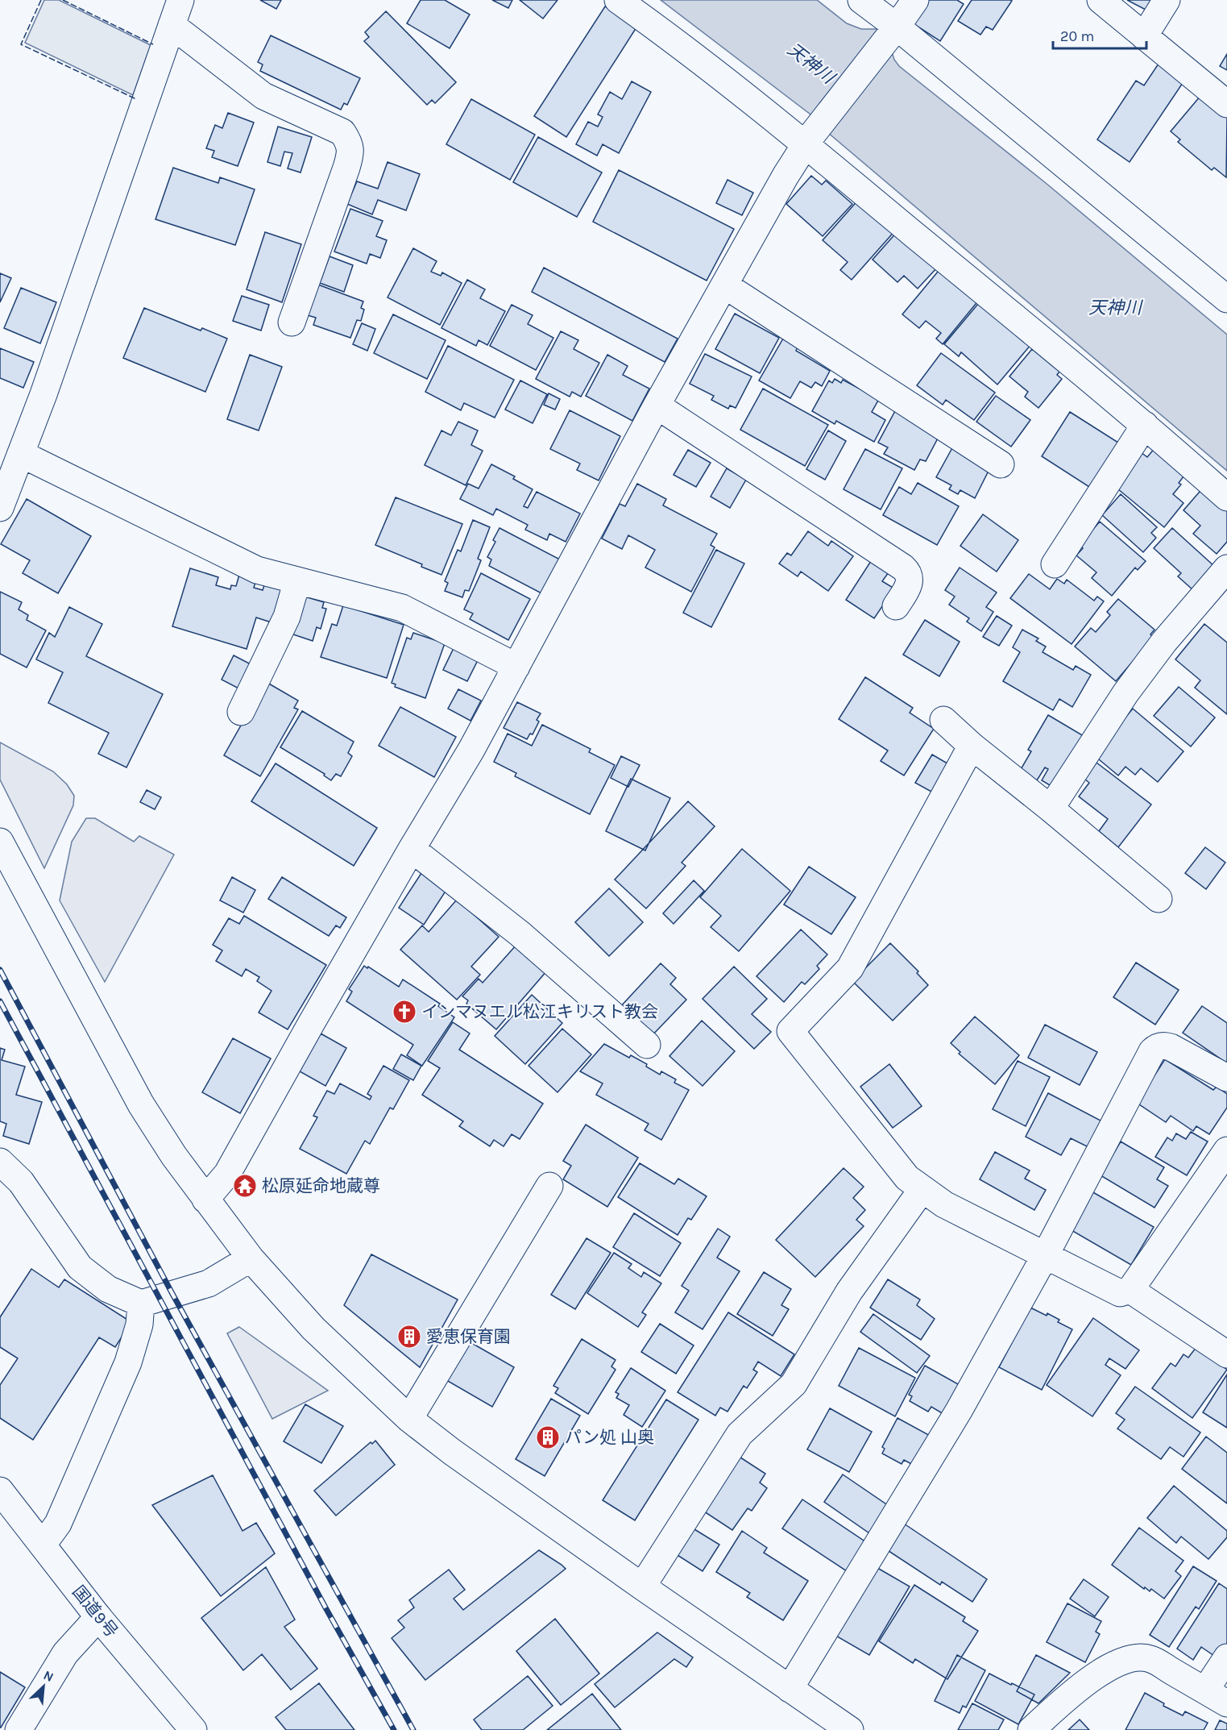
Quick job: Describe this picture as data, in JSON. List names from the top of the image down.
{
  "streets": {
    "main road": ["国道9号"]
  },
  "water": ["天神川"],
  "places": {
    "church": ["インマヌエル松江キリスト教会"],
    "temple": ["松原延命地蔵尊"],
    "building": ["愛恵保育園", "パン処 山奥"]
  },
  "scale_bar": "20 m",
  "north": "top right"
}
